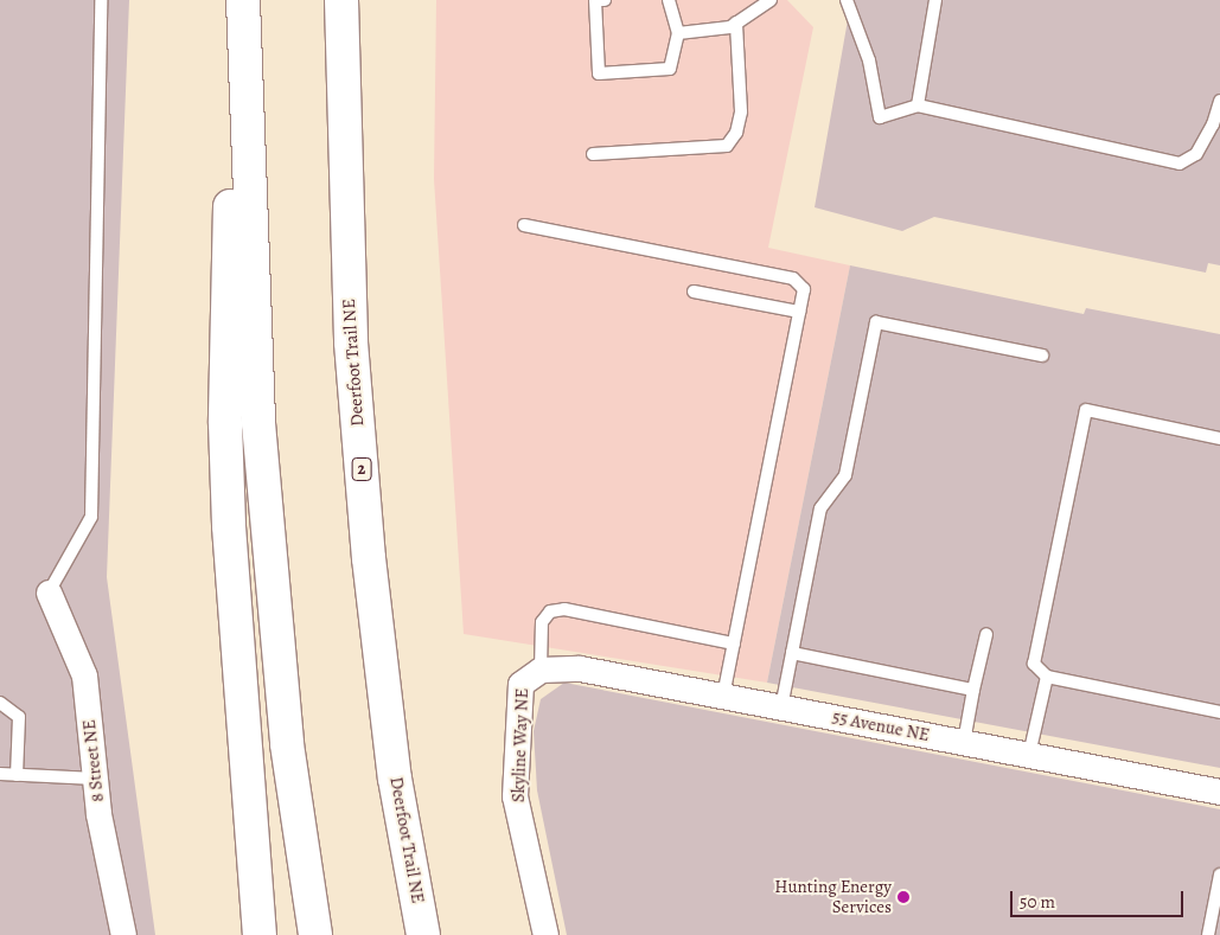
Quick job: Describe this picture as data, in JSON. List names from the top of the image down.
{
  "streets": {
    "highway": ["Deerfoot Trail NE", "2"],
    "street": ["55 Avenue NE", "Skyline Way NE", "8 Street NE"]
  },
  "crossings": [
    ["55 Avenue NE", "Skyline Way NE"]
  ],
  "places": ["Hunting Energy Services"],
  "scale_bar": "50 m"
}
